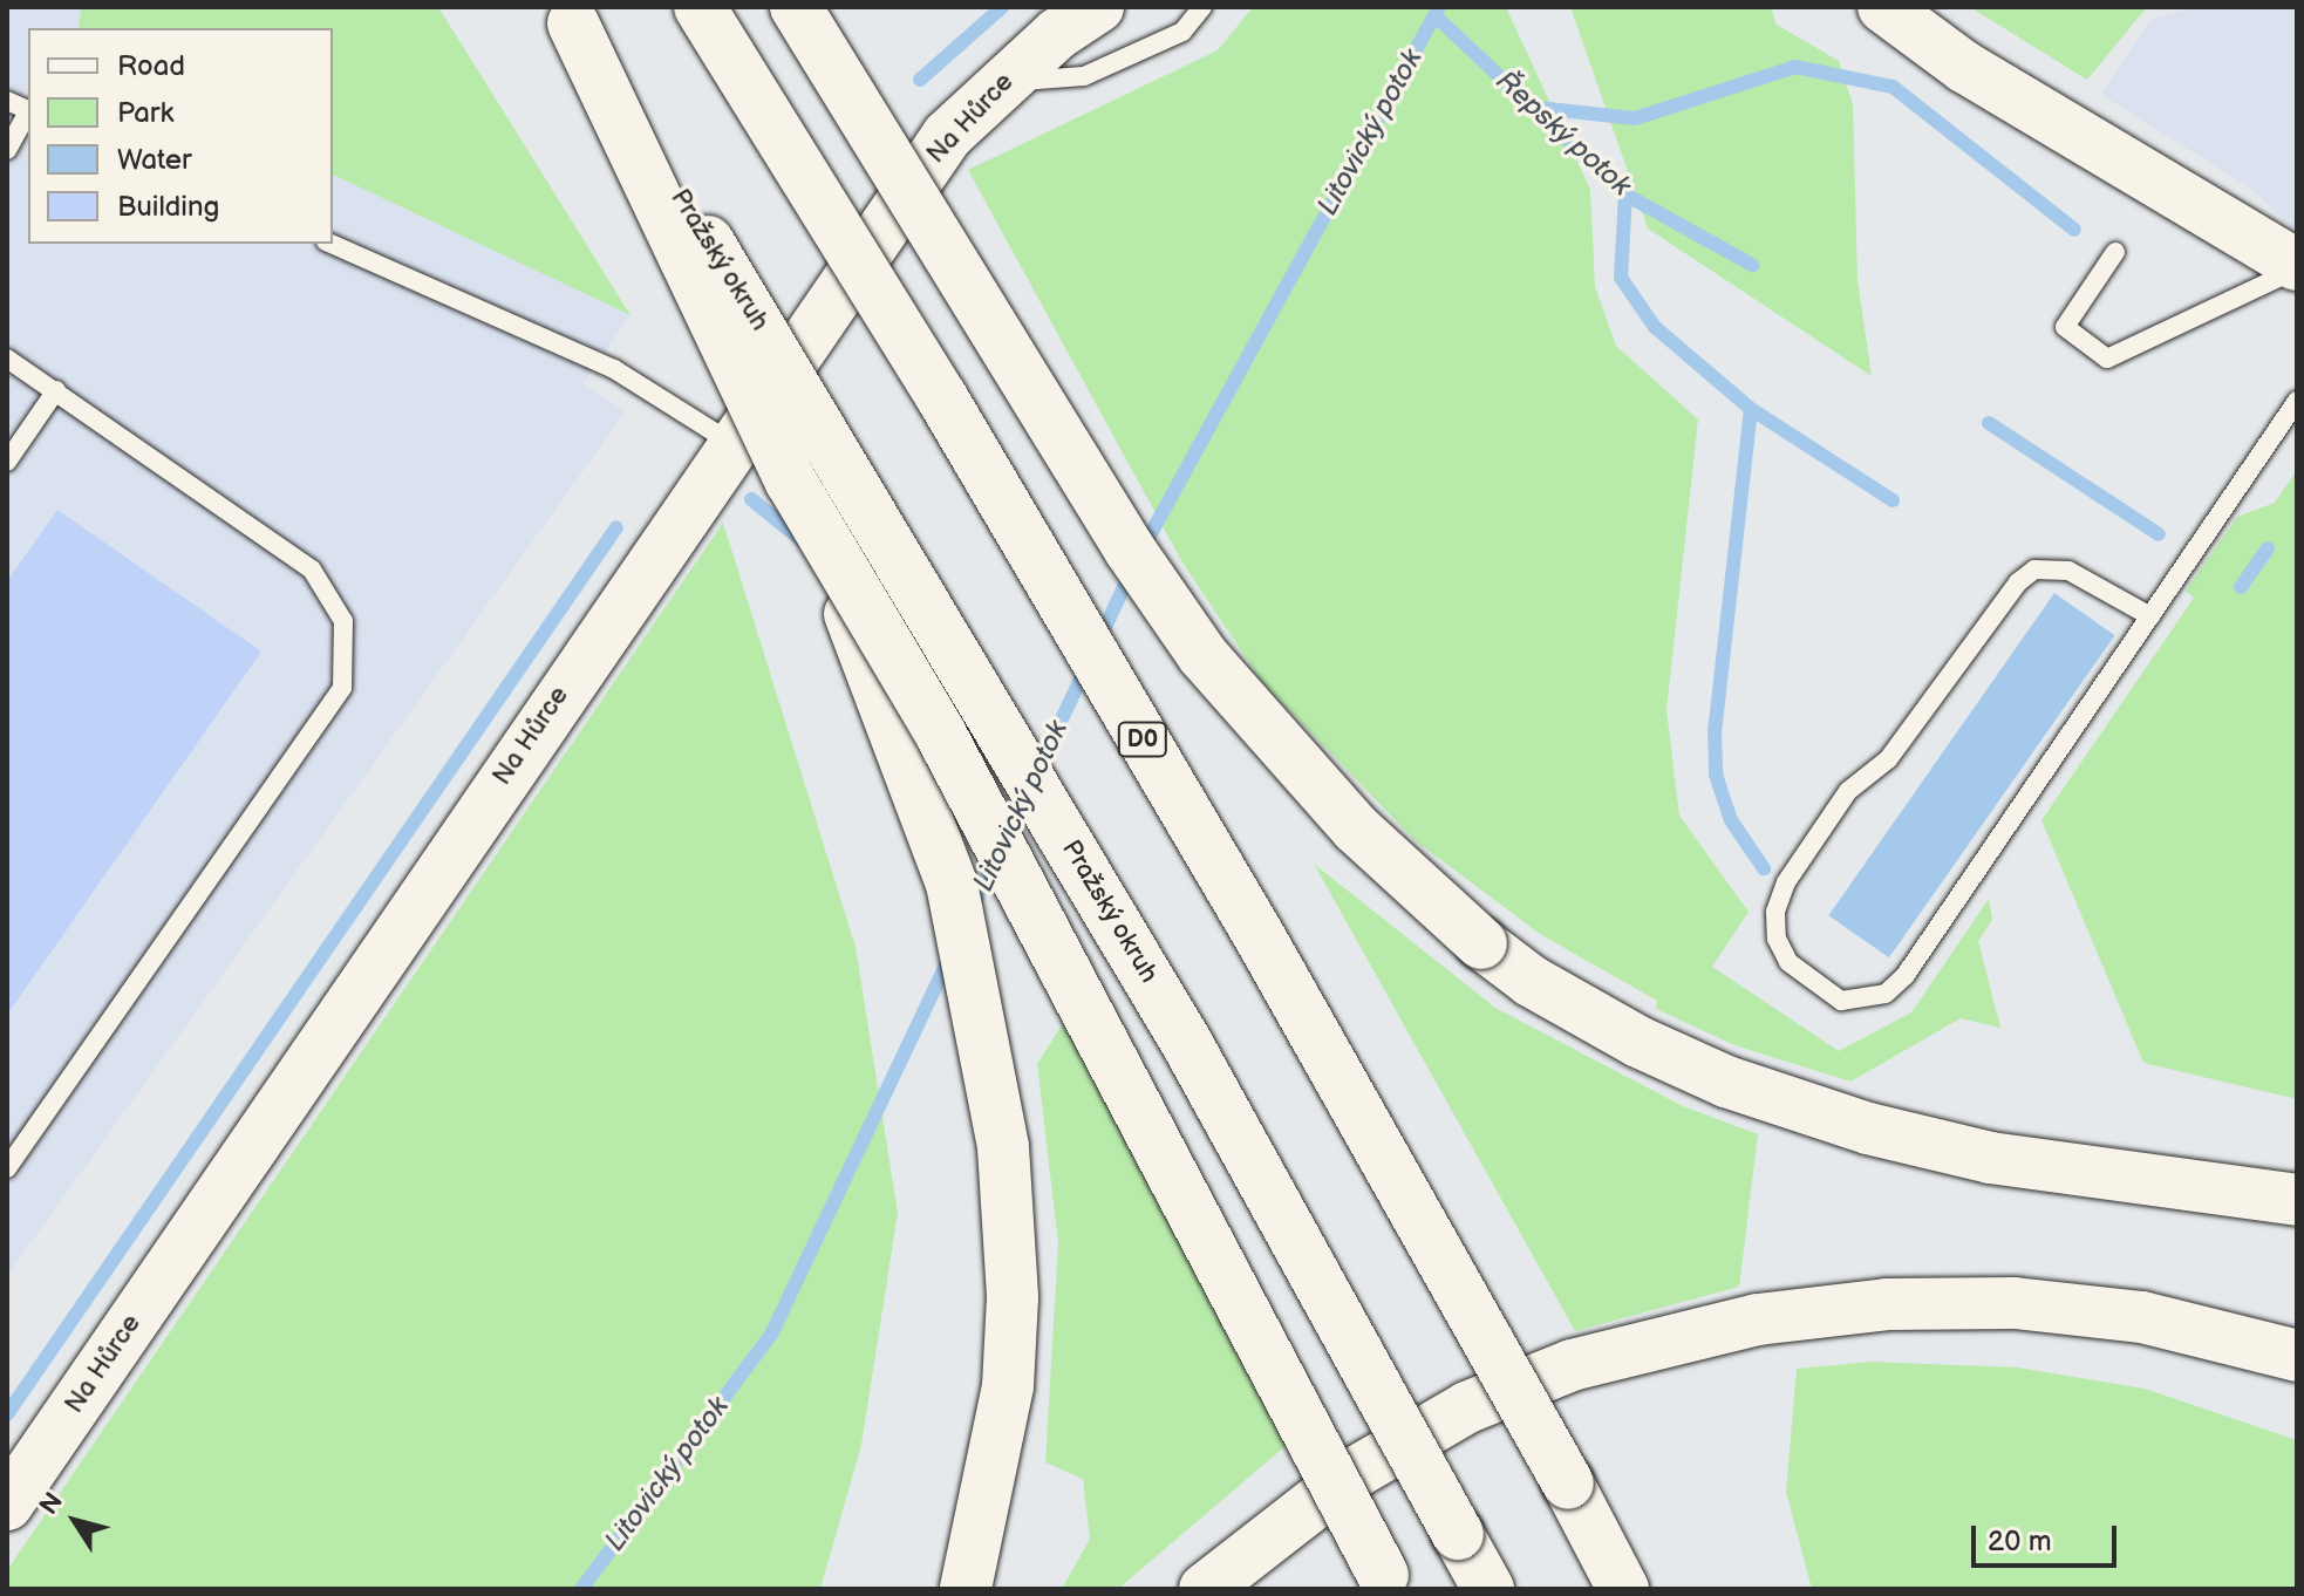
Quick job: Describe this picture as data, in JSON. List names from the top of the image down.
{
  "streets": {
    "main road": ["Na Hůrce", "Pražský okruh", "D0"]
  },
  "water": ["Litovický potok", "Řepský potok"],
  "legend": [
    "Road",
    "Park",
    "Water",
    "Building"
  ],
  "scale_bar": "20 m",
  "north": "top left"
}
